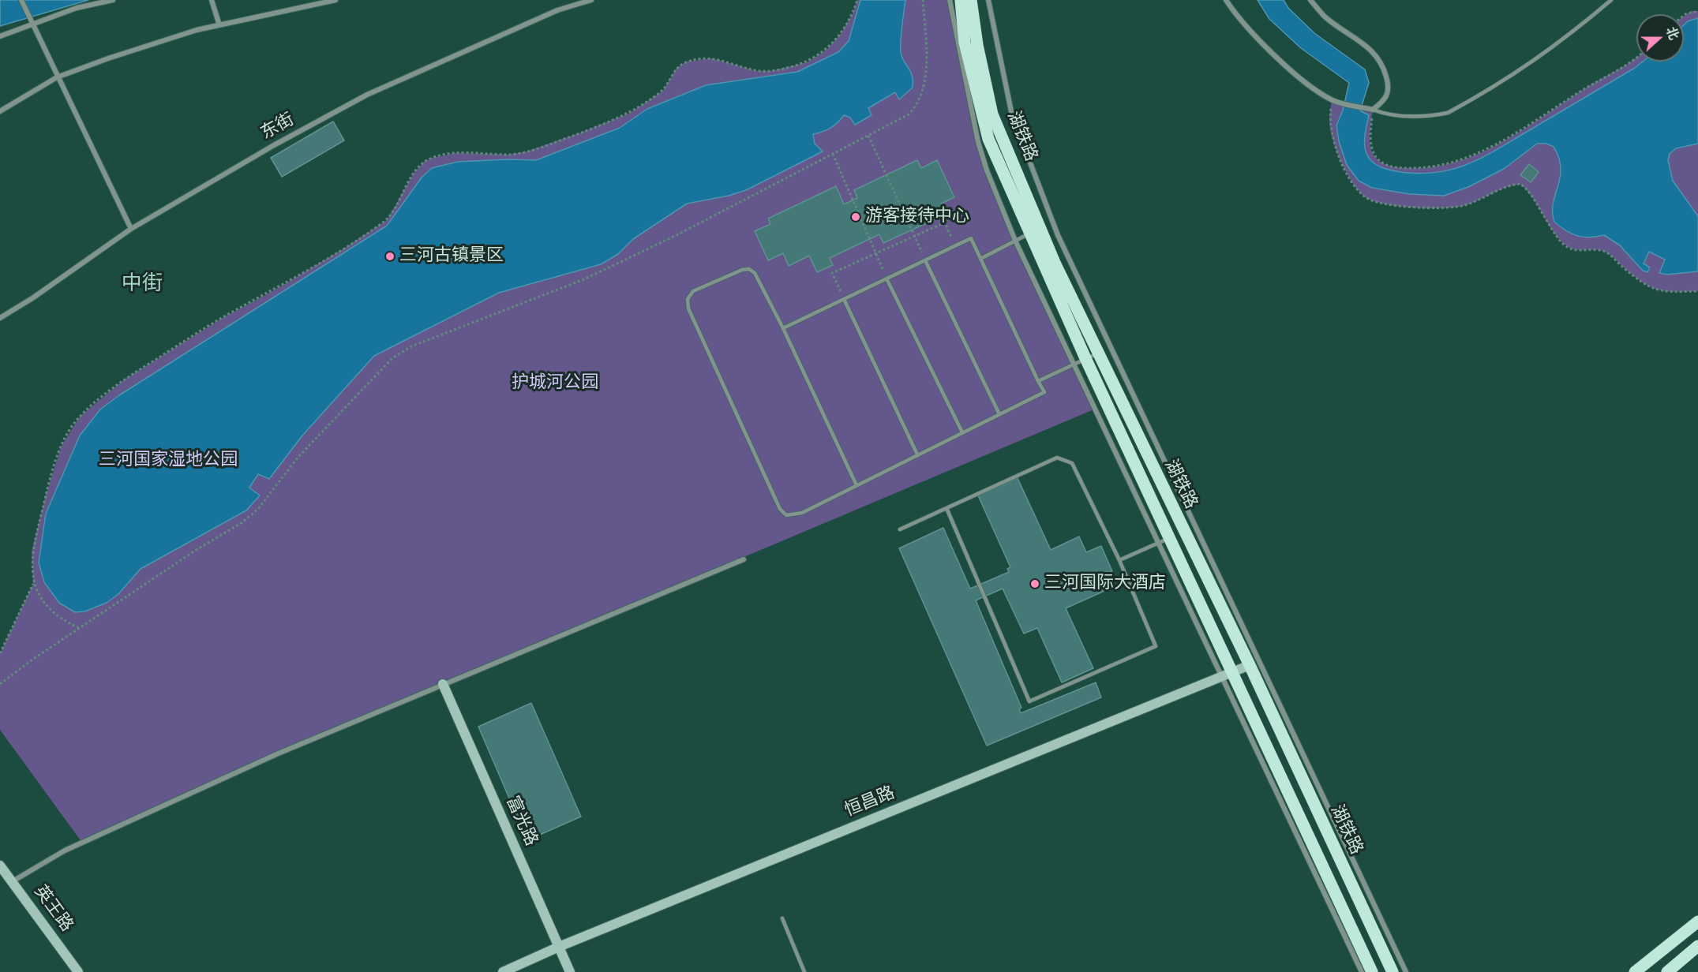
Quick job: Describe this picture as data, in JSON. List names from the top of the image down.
{
  "streets": {
    "main road": ["湖铁路"],
    "street": [
      "东街",
      "恒昌路",
      "富光路",
      "英王路"
    ]
  },
  "crossings": [
    ["湖铁路", "恒昌路"],
    ["恒昌路", "富光路"]
  ],
  "districts": ["中街"],
  "parks": ["护城河公园", "三河国家湿地公园"],
  "places": ["游客接待中心", "三河古镇景区", "三河国际大酒店"],
  "north": "right"
}
